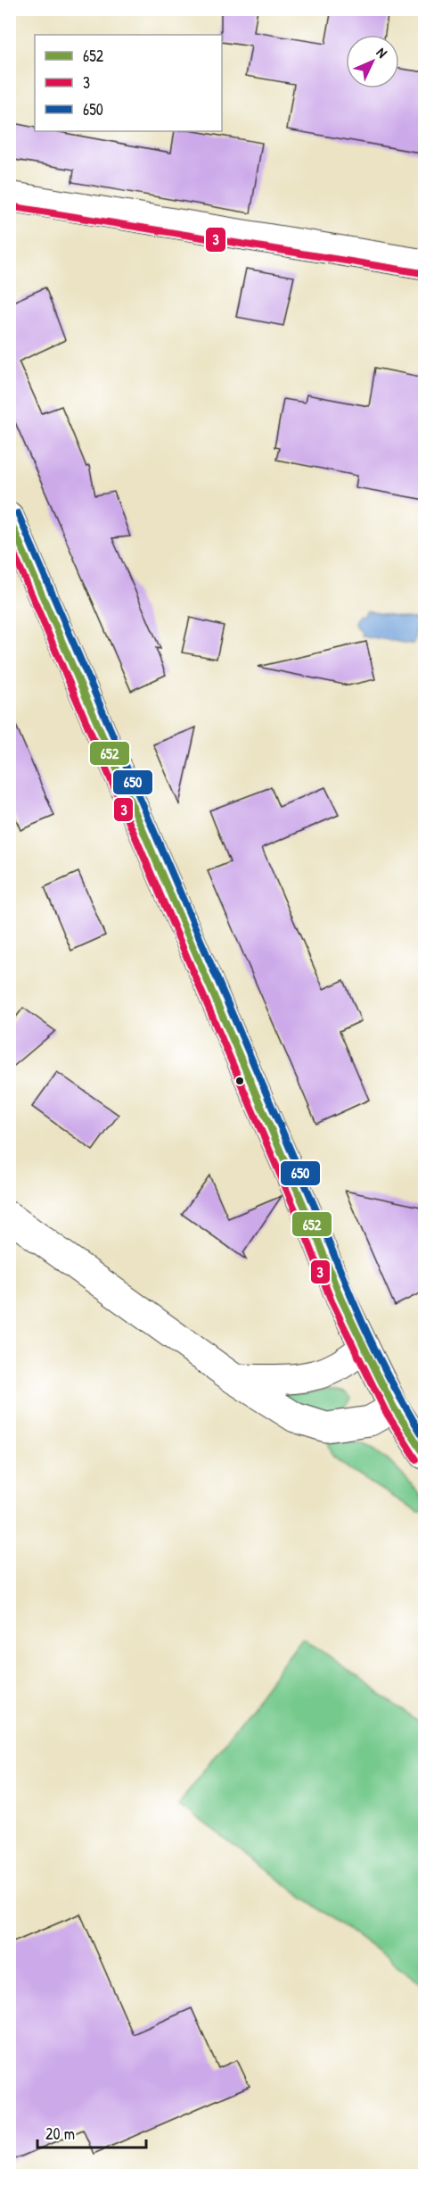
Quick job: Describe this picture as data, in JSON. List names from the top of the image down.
{
  "lines": ["transit line 3", "transit line 650", "transit line 652"],
  "legend": ["652", "3", "650"],
  "scale_bar": "20 m",
  "north": "top right"
}
